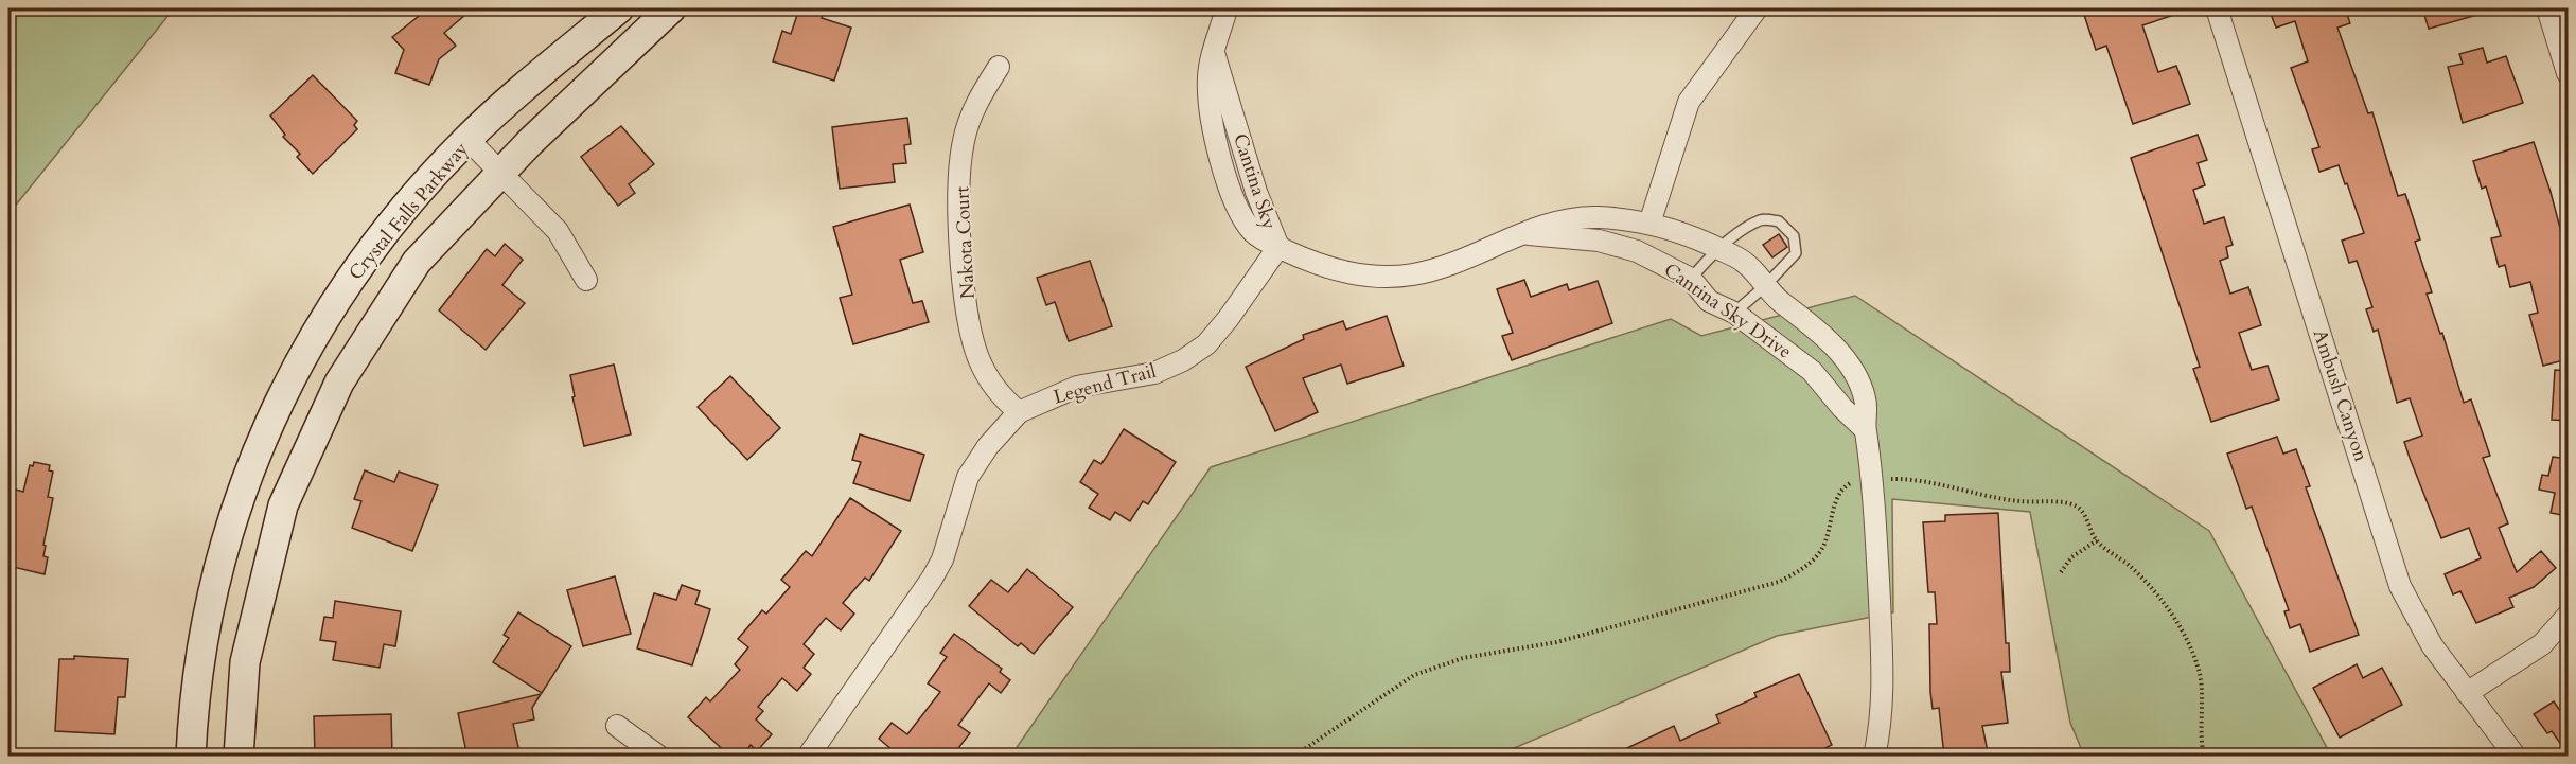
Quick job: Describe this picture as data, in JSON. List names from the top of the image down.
{
  "streets": {
    "street": [
      "Cantina Sky",
      "Crystal Falls Parkway",
      "Nakota Court",
      "Cantina Sky Drive",
      "Legend Trail",
      "Ambush Canyon"
    ]
  },
  "crossings": [
    ["Cantina Sky", "Cantina Sky Drive"],
    ["Cantina Sky", "Legend Trail"],
    ["Nakota Court", "Legend Trail"],
    ["Cantina Sky Drive", "Legend Trail"]
  ]
}
